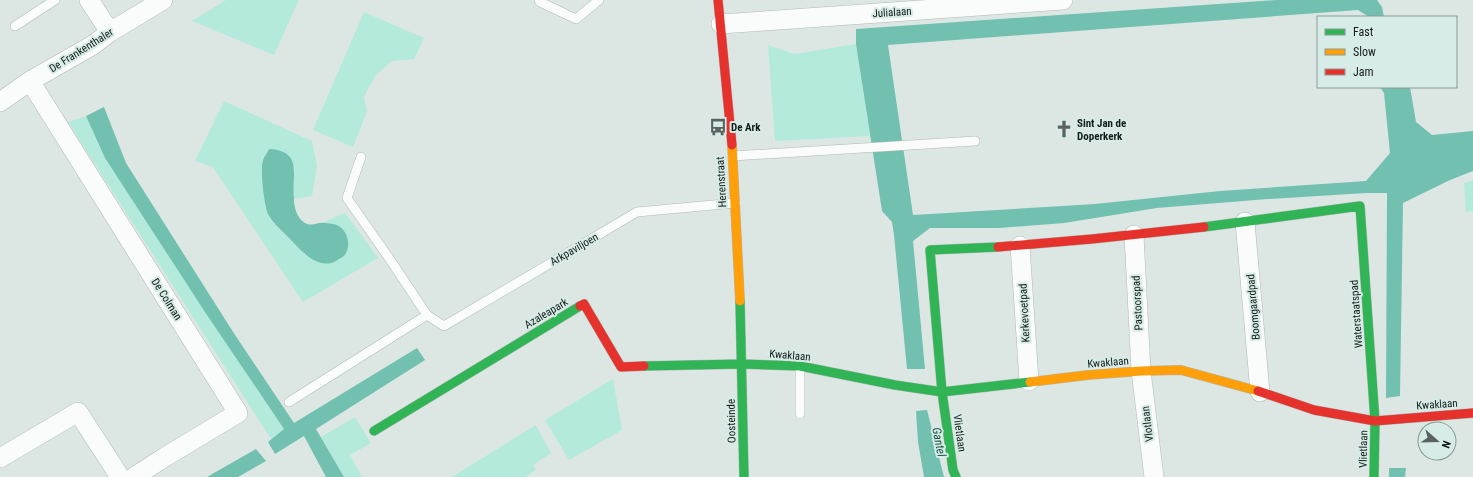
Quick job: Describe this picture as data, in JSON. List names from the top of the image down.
{
  "streets": {
    "street": [
      "Julialaan",
      "De Frankenthaler",
      "Herenstraat",
      "De Colman",
      "Pastoorspad",
      "Boomgaardpad",
      "Azaleapark",
      "Kerkevoetpad",
      "Waterstaatspad",
      "Kwaklaan",
      "Oosteinde",
      "Vlotlaan",
      "Vlietlaan"
    ],
    "lane": ["Arkpaviljoen"]
  },
  "crossings": [
    ["Julialaan", "Herenstraat"],
    ["De Frankenthaler", "De Colman"],
    ["Herenstraat", "Arkpaviljoen"],
    ["Herenstraat", "Azaleapark"],
    ["Herenstraat", "Kwaklaan"],
    ["Herenstraat", "Oosteinde"],
    ["Pastoorspad", "Kwaklaan"],
    ["Pastoorspad", "Vlotlaan"],
    ["Boomgaardpad", "Waterstaatspad"],
    ["Boomgaardpad", "Kwaklaan"],
    ["Azaleapark", "Kwaklaan"],
    ["Azaleapark", "Oosteinde"],
    ["Kerkevoetpad", "Kwaklaan"],
    ["Kerkevoetpad", "Vlietlaan"],
    ["Waterstaatspad", "Kwaklaan"],
    ["Waterstaatspad", "Vlietlaan"],
    ["Kwaklaan", "Oosteinde"],
    ["Kwaklaan", "Vlotlaan"],
    ["Kwaklaan", "Vlietlaan"]
  ],
  "water": ["Gantel"],
  "places": {
    "bus stop": ["De Ark"],
    "church": ["Sint Jan de Doperkerk"]
  },
  "legend": ["Fast", "Slow", "Jam"],
  "north": "right"
}
